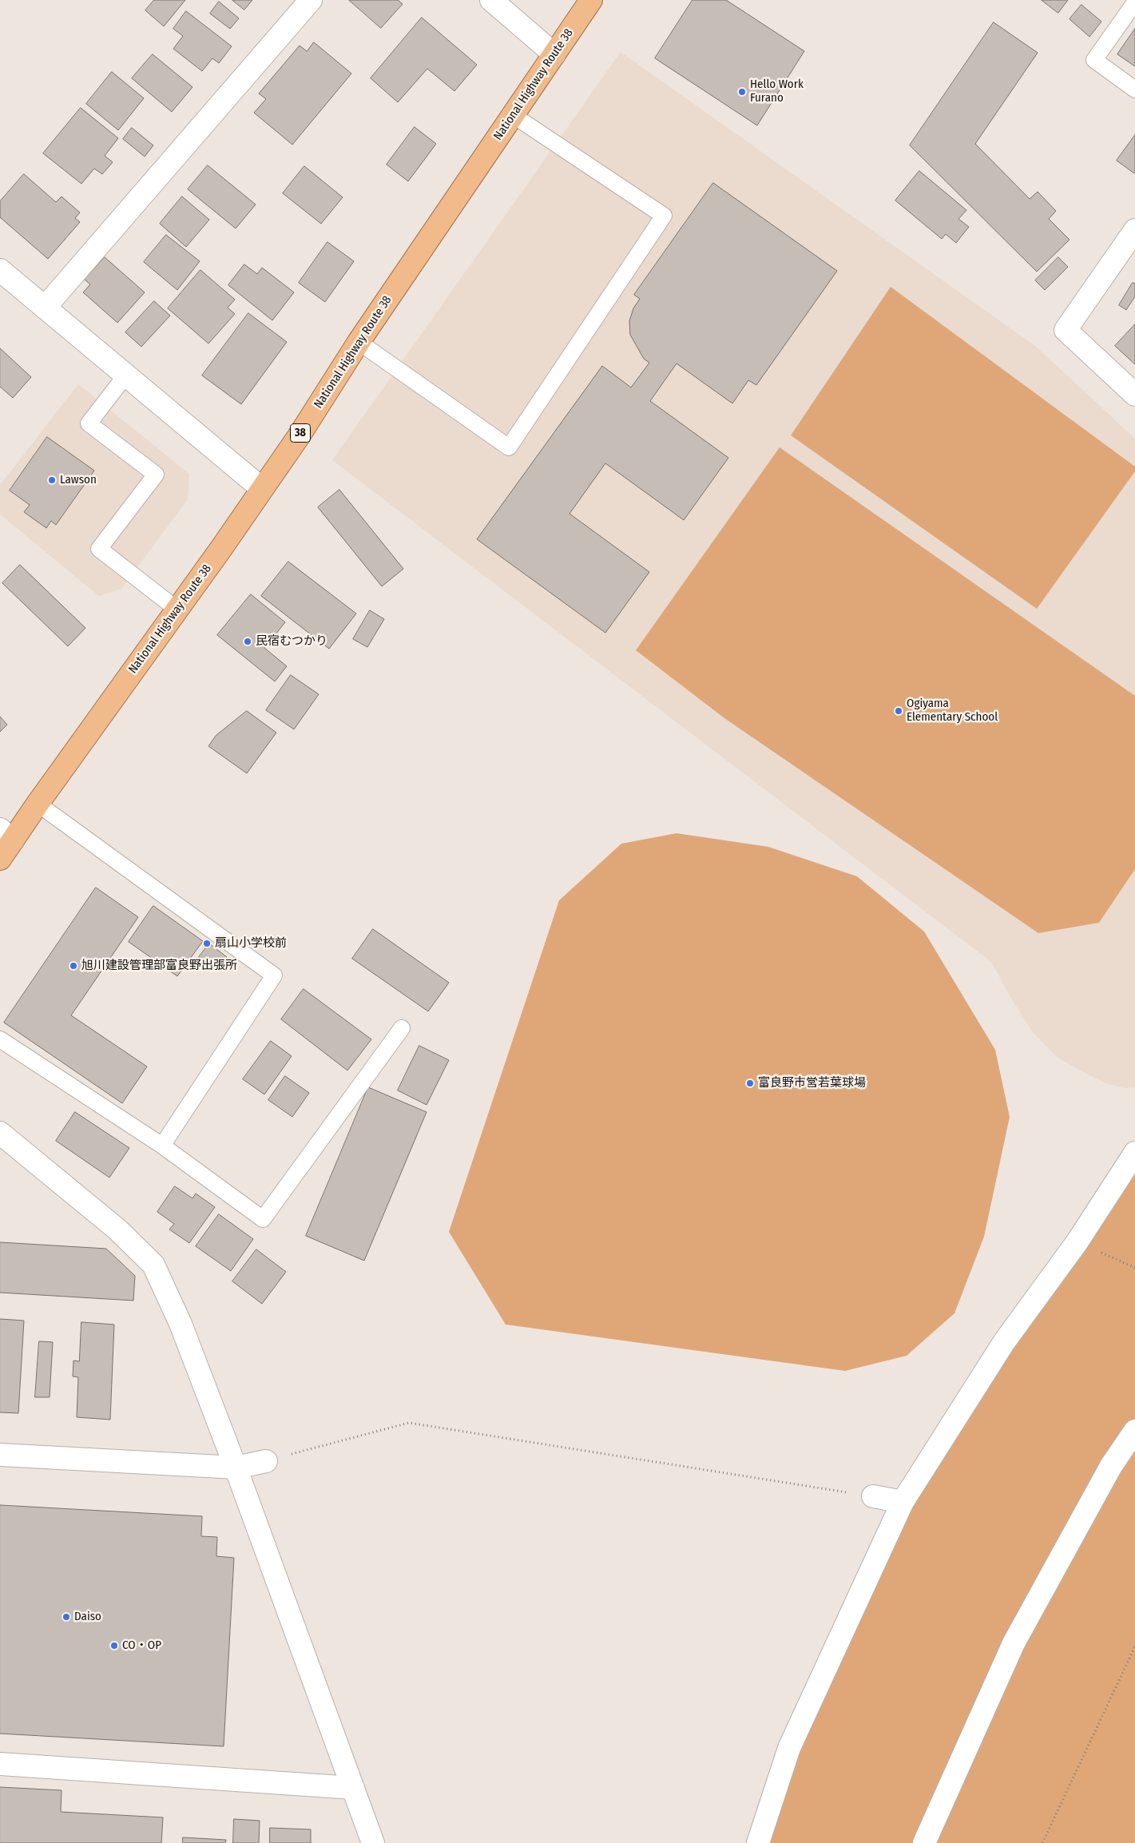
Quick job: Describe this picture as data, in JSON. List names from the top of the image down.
{
  "streets": {
    "highway": ["National Highway Route 38", "38"]
  },
  "places": [
    "Hello Work Furano",
    "Lawson",
    "民宿むつかり",
    "Ogiyama Elementary School",
    "扇山小学校前",
    "旭川建設管理部富良野出張所",
    "富良野市営若葉球場",
    "Daiso",
    "CO・OP"
  ]
}
